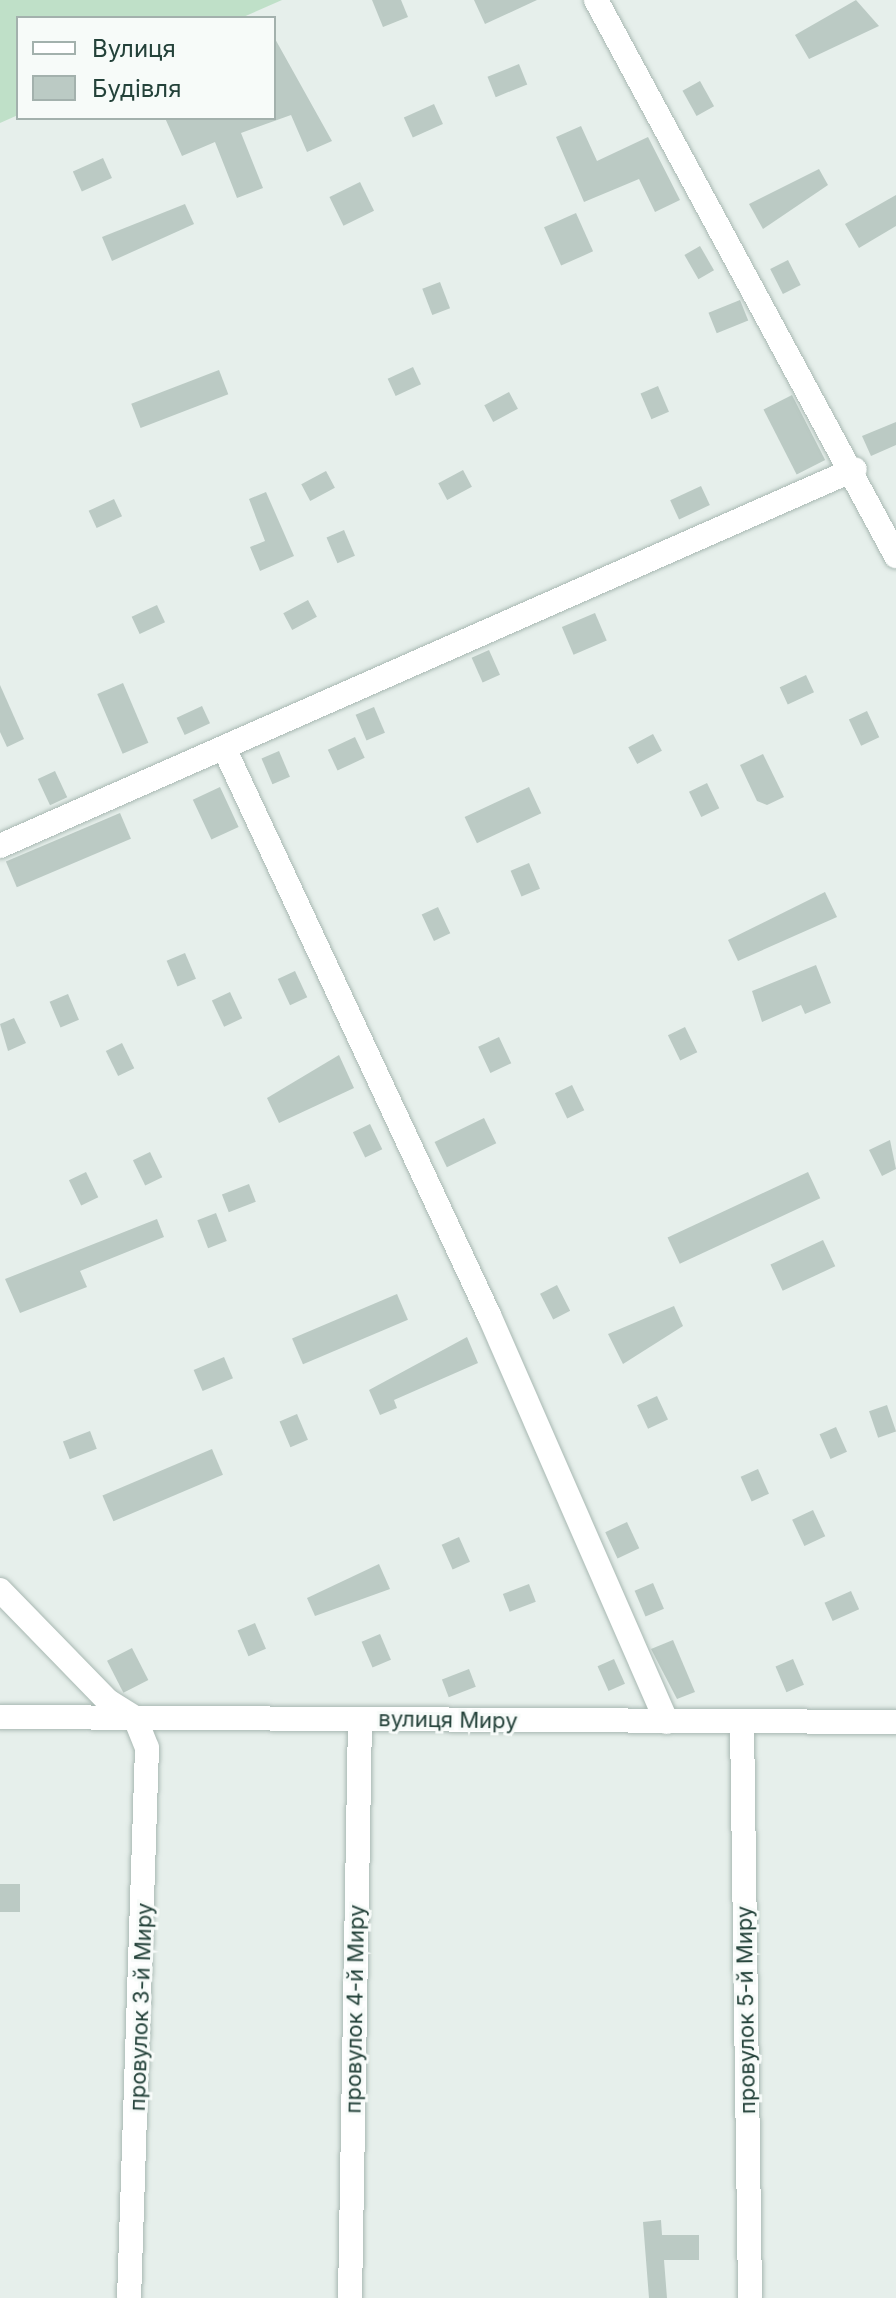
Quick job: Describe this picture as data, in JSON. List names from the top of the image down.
{
  "streets": {
    "street": [
      "вулиця Миру",
      "провулок 3-й Миру",
      "провулок 4-й Миру",
      "провулок 5-й Миру"
    ]
  },
  "crossings": [
    ["вулиця Миру", "провулок 3-й Миру"],
    ["вулиця Миру", "провулок 4-й Миру"],
    ["вулиця Миру", "провулок 5-й Миру"]
  ],
  "legend": ["Вулиця", "Будівля"]
}
